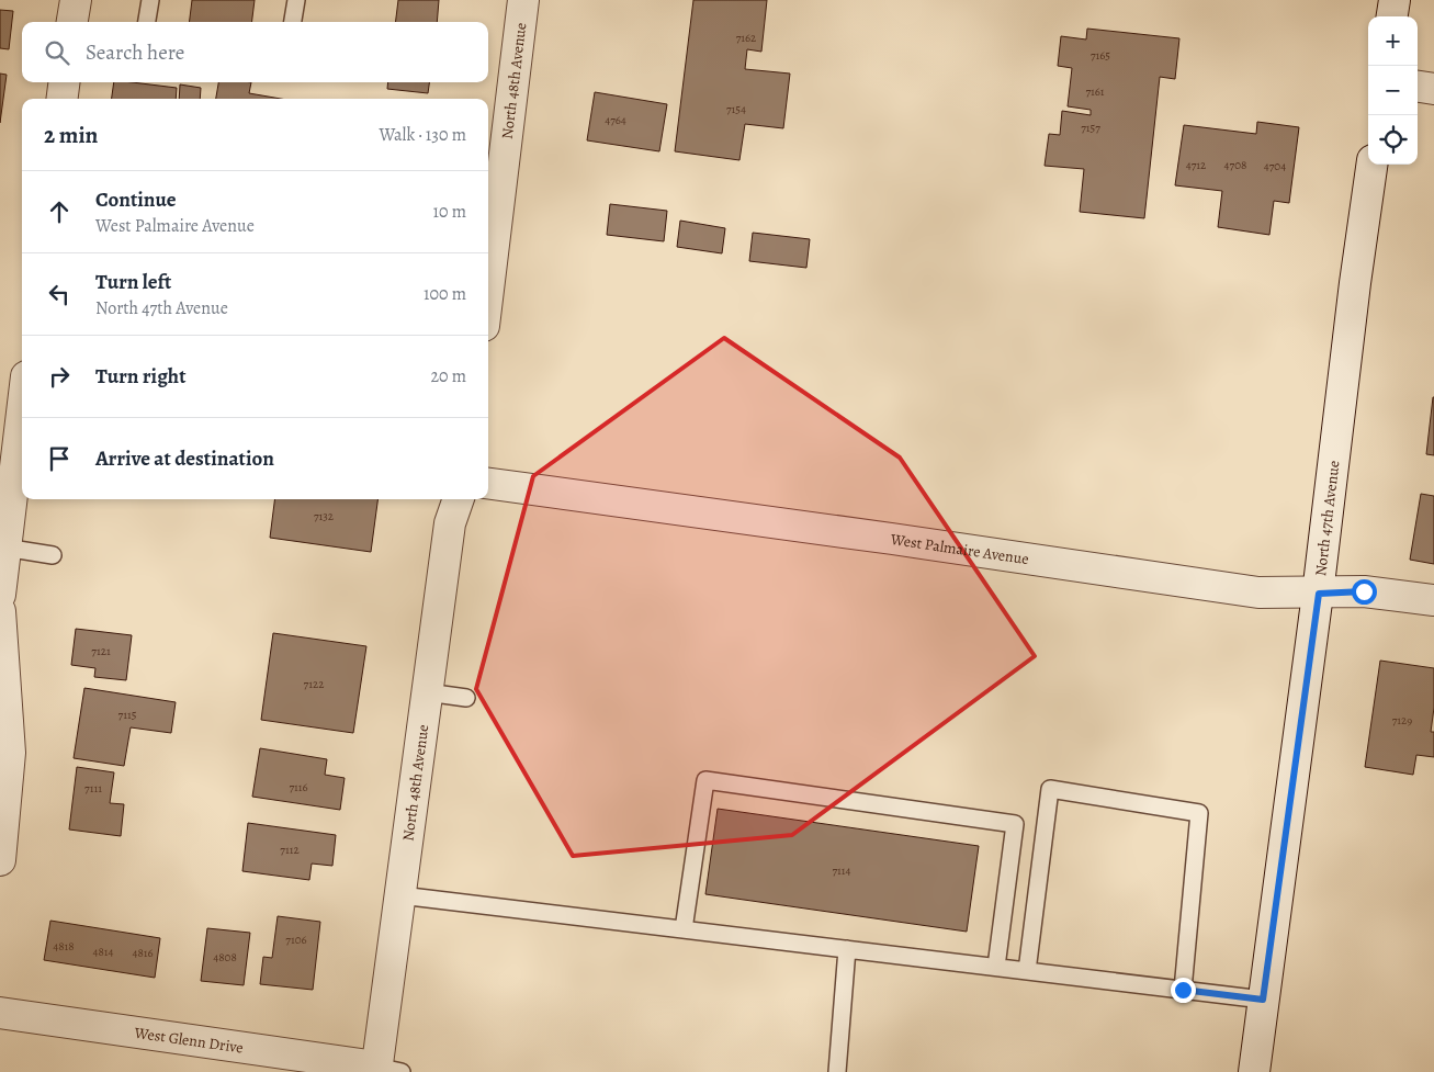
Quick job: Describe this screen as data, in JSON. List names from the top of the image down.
{
  "streets": {
    "street": [
      "North 48th Avenue",
      "North 47th Avenue",
      "West Palmaire Avenue",
      "West Glenn Drive"
    ]
  },
  "crossings": [
    ["North 48th Avenue", "West Glenn Drive"],
    ["North 47th Avenue", "West Palmaire Avenue"]
  ],
  "house_numbers": [
    "7162",
    "7165",
    "7161",
    "7154",
    "4764",
    "7157",
    "4712",
    "4708",
    "4704",
    "7132",
    "7121",
    "7122",
    "7115",
    "7129",
    "7116",
    "7111",
    "7112",
    "7114",
    "7106",
    "4818",
    "4814",
    "4816",
    "4808"
  ],
  "page": {
    "map_buttons": ["+", "−"],
    "search": "Search here",
    "heading": ["2 min", "Walk · 130 m"],
    "list": [
      ["Continue", "West Palmaire Avenue", "10 m"],
      ["Turn left", "North 47th Avenue", "100 m"],
      ["Turn right", "20 m"],
      "Arrive at destination"
    ]
  }
}
